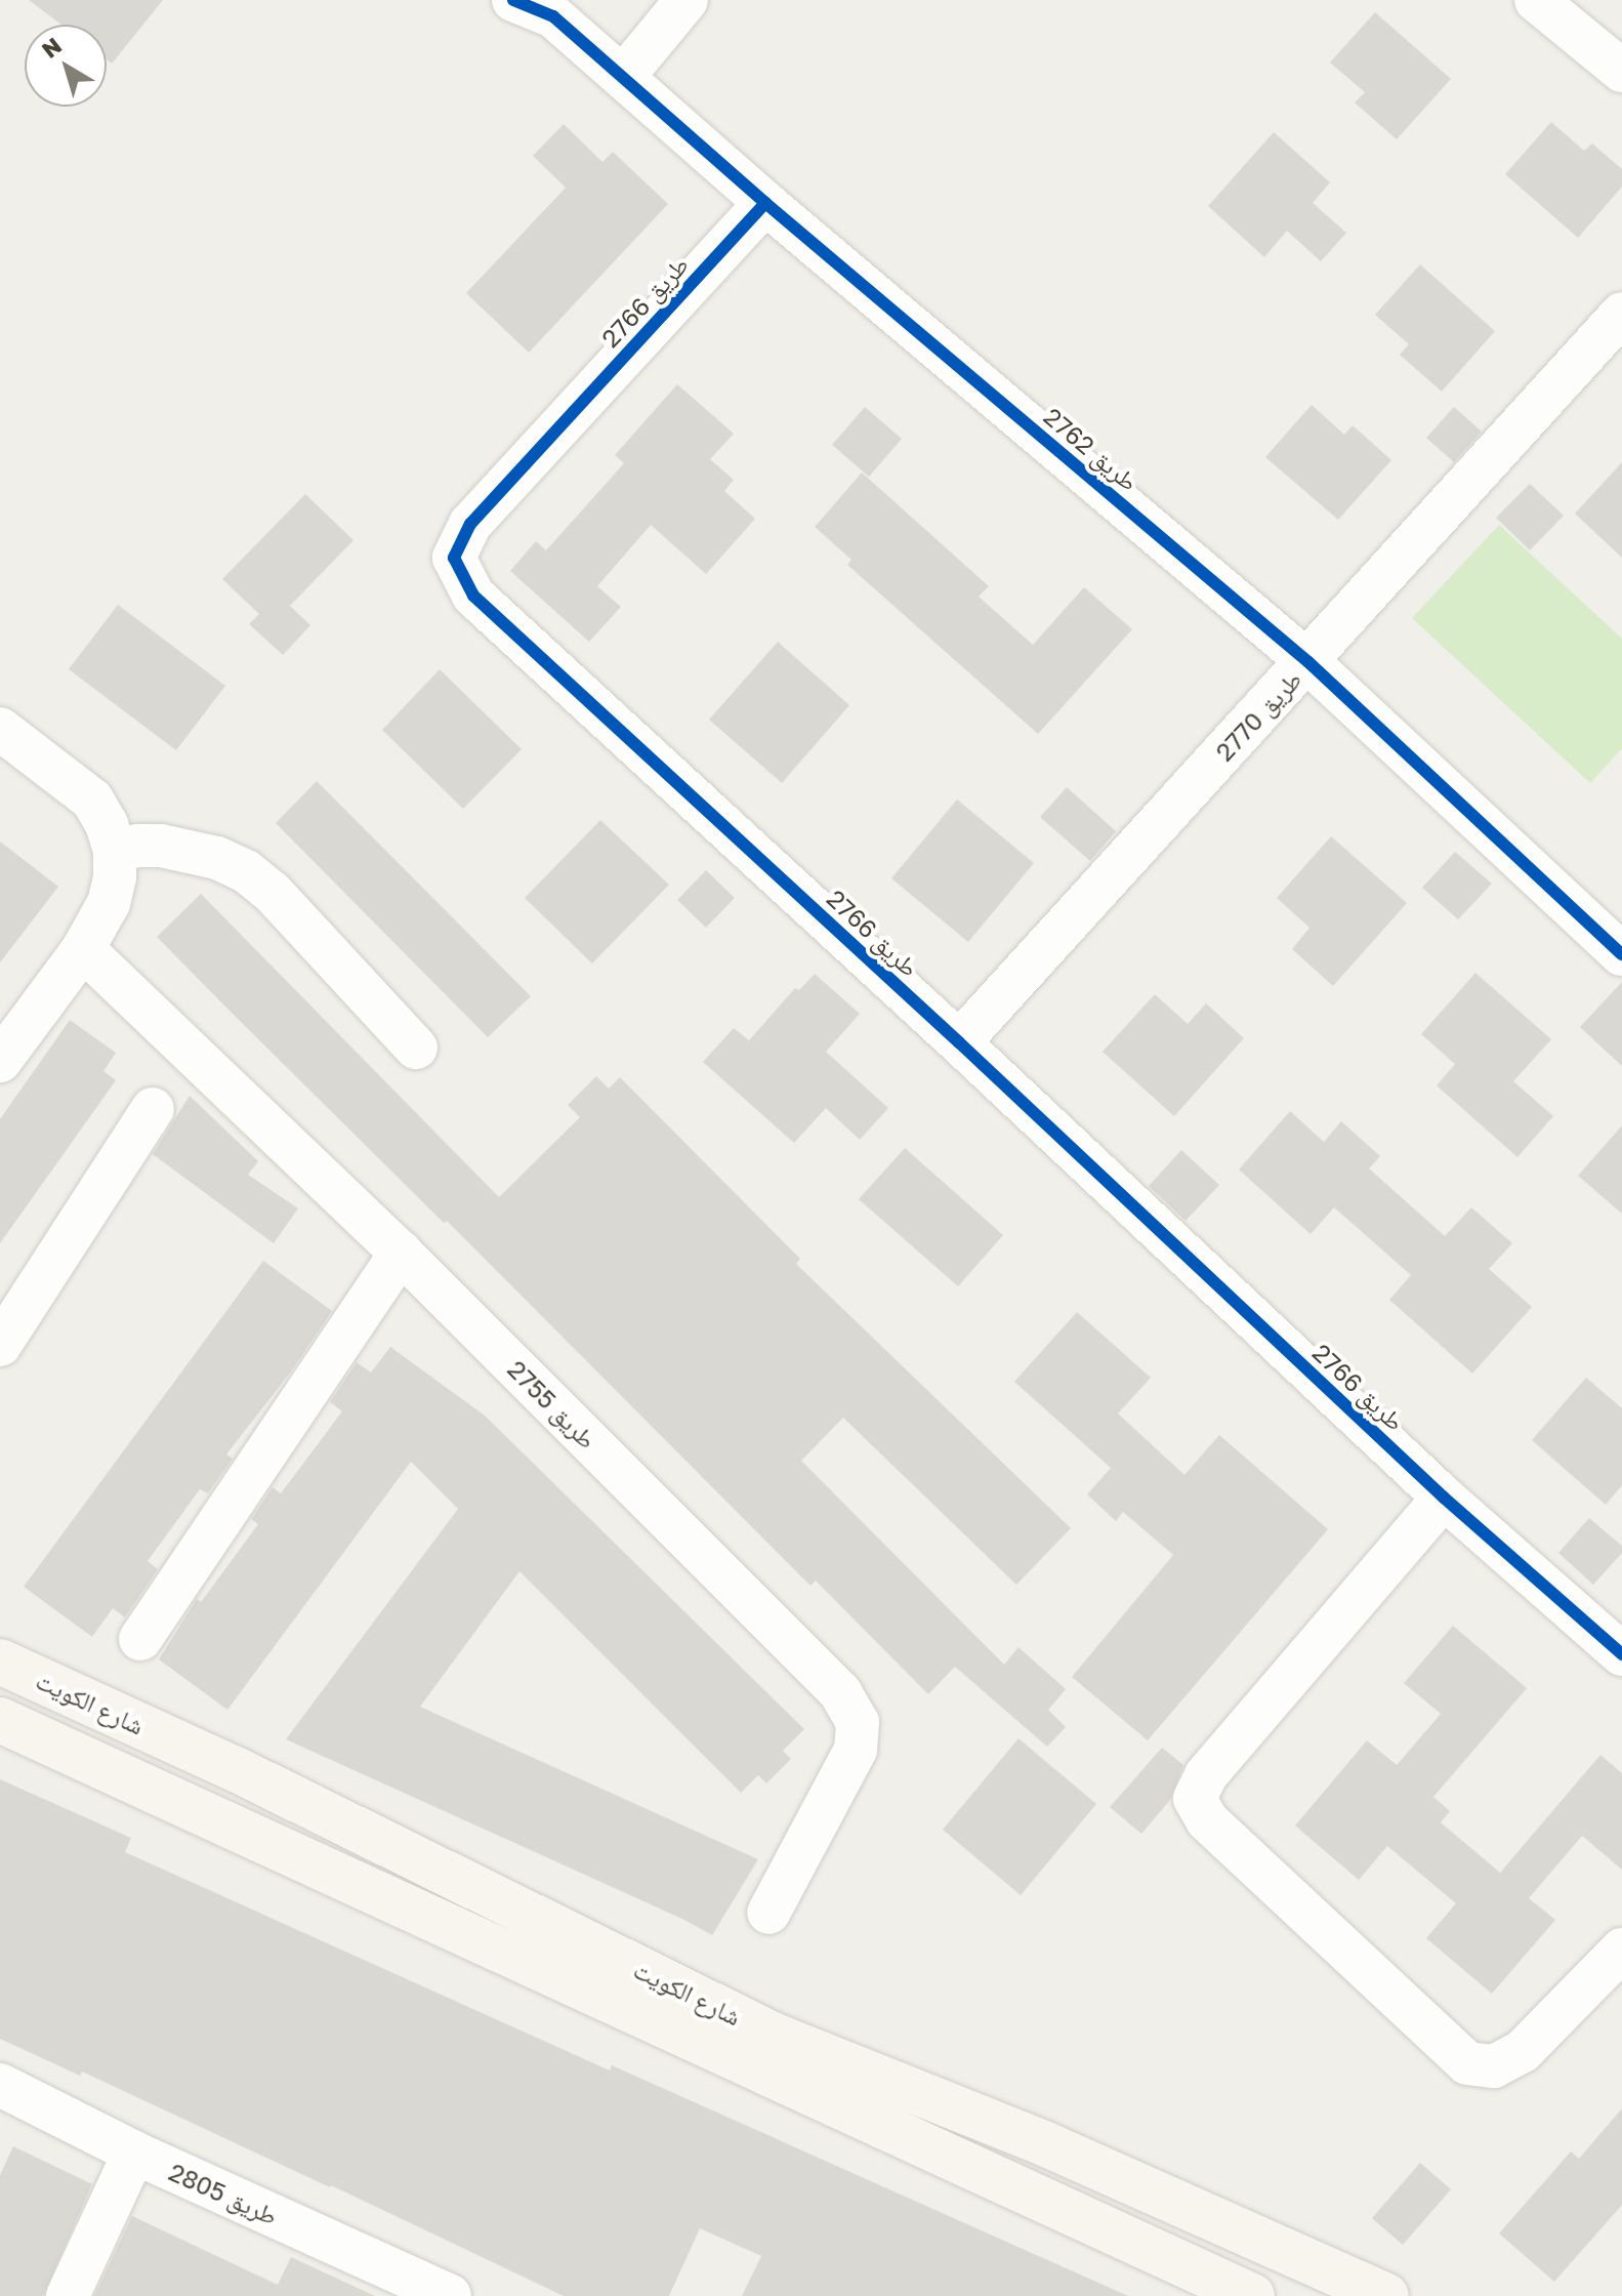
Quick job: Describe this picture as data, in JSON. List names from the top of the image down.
{
  "streets": {
    "main road": ["شارع الكويت"],
    "street": [
      "طريق 2766",
      "طريق 2762",
      "طريق 2770",
      "طريق 2755",
      "طريق 2805"
    ]
  },
  "crossings": [
    ["طريق 2766", "طريق 2762"],
    ["طريق 2766", "طريق 2770"],
    ["طريق 2762", "طريق 2770"]
  ],
  "north": "top left"
}
